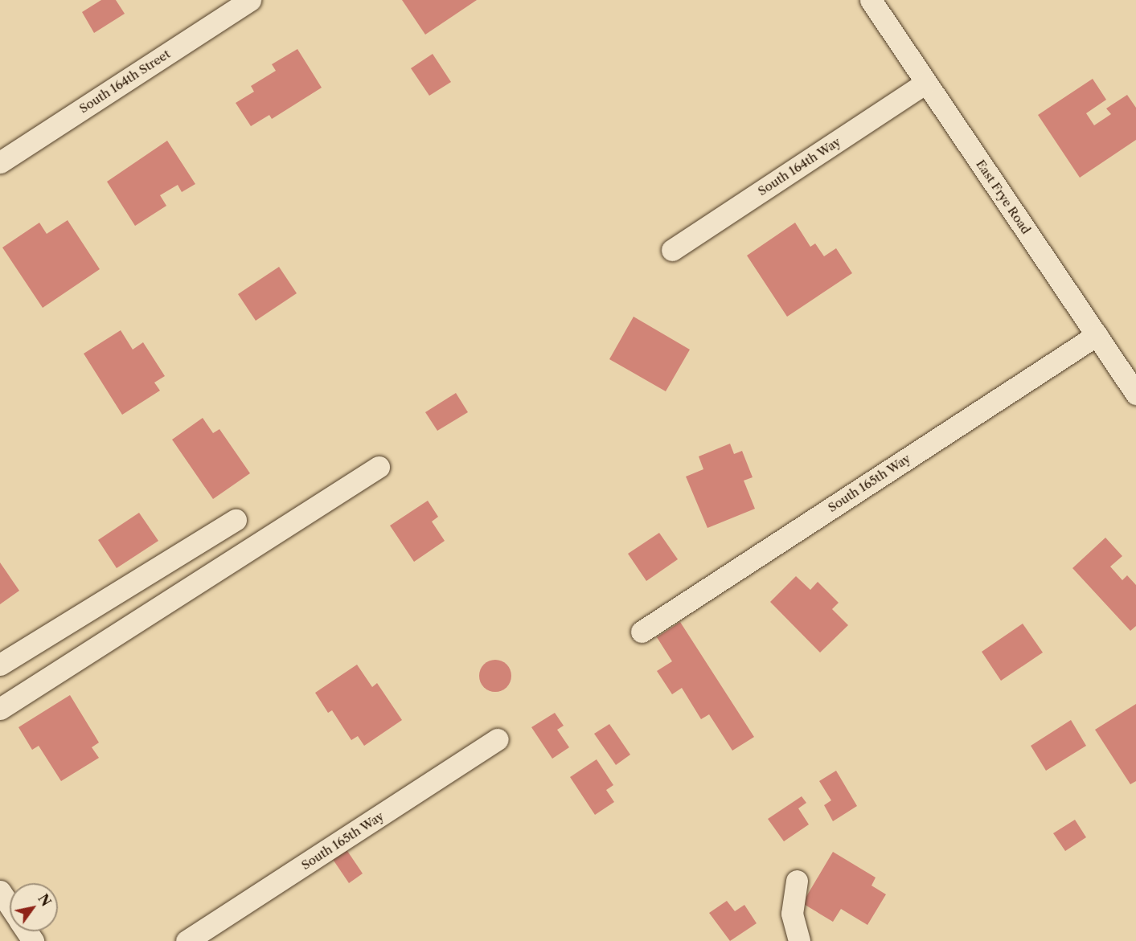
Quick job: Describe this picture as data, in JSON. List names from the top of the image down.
{
  "streets": {
    "street": [
      "South 164th Street",
      "South 164th Way",
      "East Frye Road",
      "South 165th Way"
    ]
  },
  "crossings": [
    ["South 164th Way", "East Frye Road"],
    ["East Frye Road", "South 165th Way"]
  ],
  "north": "top right"
}
